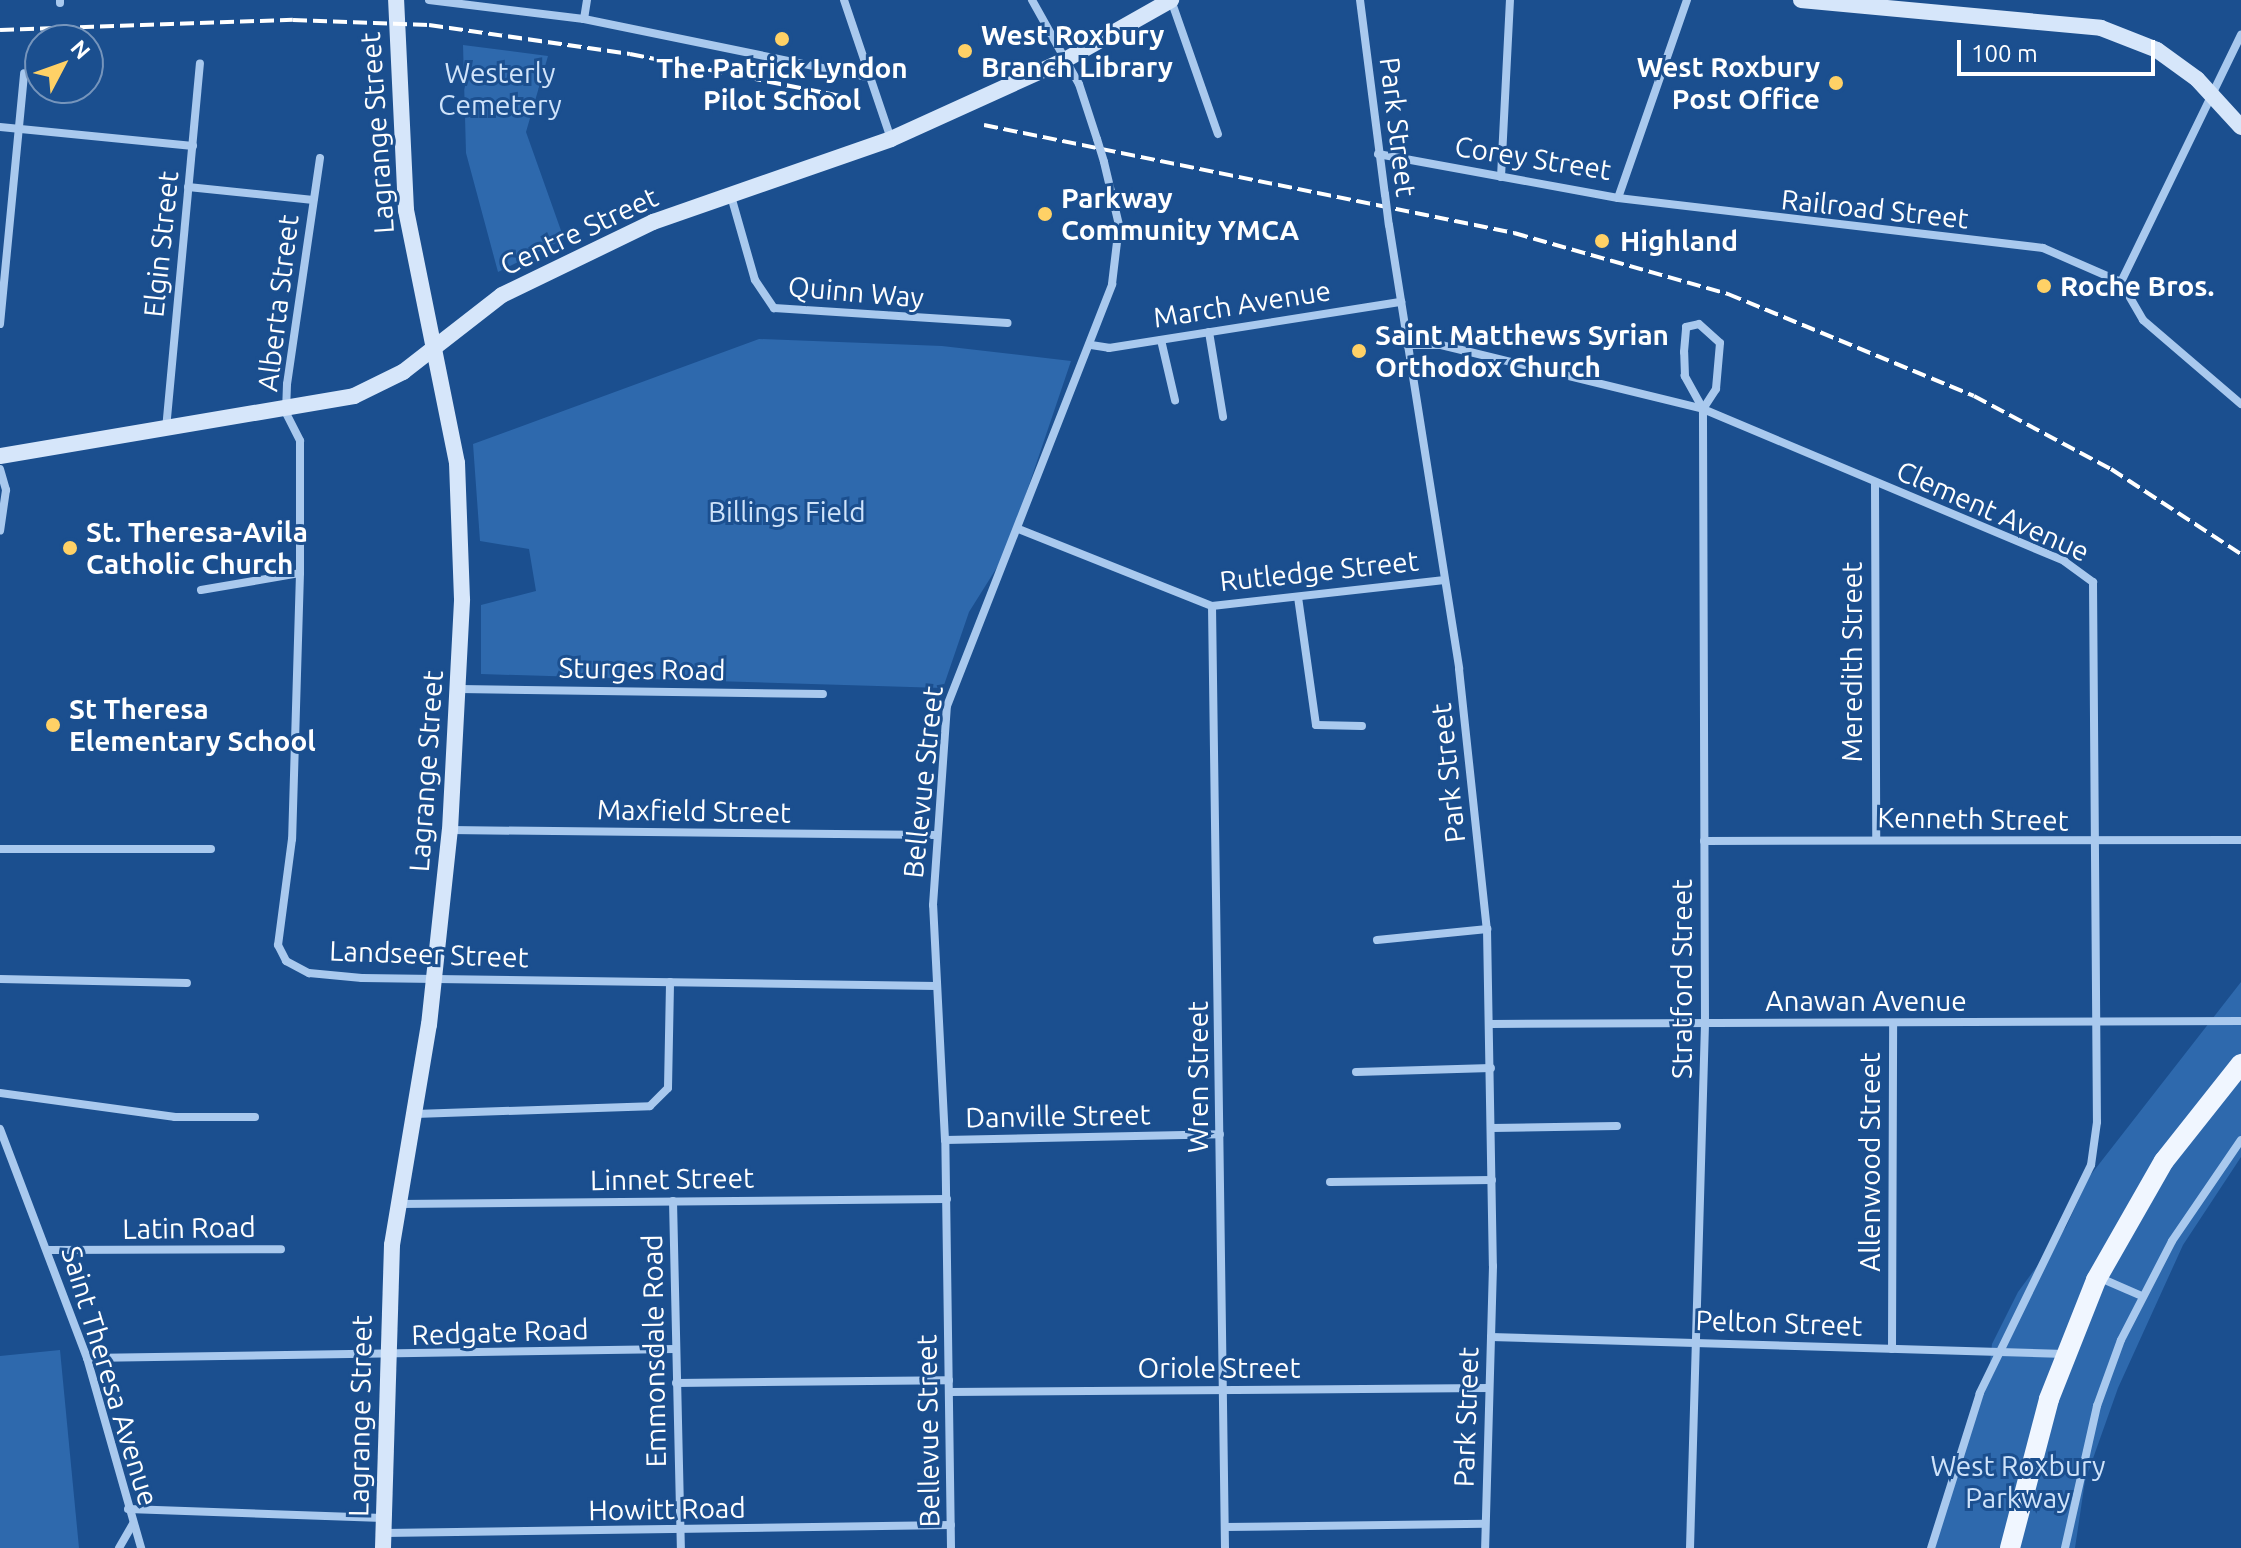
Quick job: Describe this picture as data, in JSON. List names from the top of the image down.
{
  "streets": {
    "main road": ["Lagrange Street", "Centre Street"],
    "street": [
      "Park Street",
      "Corey Street",
      "Railroad Street",
      "Elgin Street",
      "Quinn Way",
      "Alberta Street",
      "March Avenue",
      "Clement Avenue",
      "Rutledge Street",
      "Meredith Street",
      "Sturges Road",
      "Bellevue Street",
      "Maxfield Street",
      "Kenneth Street",
      "Landseer Street",
      "Stratford Street",
      "Anawan Avenue",
      "Wren Street",
      "Danville Street",
      "Allenwood Street",
      "Linnet Street",
      "Latin Road",
      "Pelton Street",
      "Redgate Road",
      "Emmonsdale Road",
      "Oriole Street",
      "Saint Theresa Avenue",
      "Howitt Road"
    ]
  },
  "crossings": [
    ["Park Street", "Corey Street"],
    ["Park Street", "March Avenue"],
    ["Park Street", "Clement Avenue"],
    ["Park Street", "Rutledge Street"],
    ["Park Street", "Anawan Avenue"],
    ["Park Street", "Pelton Street"],
    ["Park Street", "Oriole Street"],
    ["Lagrange Street", "Centre Street"],
    ["Lagrange Street", "Sturges Road"],
    ["Lagrange Street", "Maxfield Street"],
    ["Lagrange Street", "Landseer Street"],
    ["Lagrange Street", "Linnet Street"],
    ["Lagrange Street", "Redgate Road"],
    ["Lagrange Street", "Howitt Road"],
    ["Corey Street", "Railroad Street"],
    ["Centre Street", "Elgin Street"],
    ["Centre Street", "Quinn Way"],
    ["Centre Street", "Alberta Street"],
    ["Centre Street", "Bellevue Street"],
    ["Centre Street", "Landseer Street"],
    ["Elgin Street", "Alberta Street"],
    ["Alberta Street", "Landseer Street"],
    ["March Avenue", "Bellevue Street"],
    ["Clement Avenue", "Meredith Street"],
    ["Clement Avenue", "Kenneth Street"],
    ["Clement Avenue", "Stratford Street"],
    ["Clement Avenue", "Anawan Avenue"],
    ["Clement Avenue", "Pelton Street"],
    ["Rutledge Street", "Bellevue Street"],
    ["Rutledge Street", "Wren Street"],
    ["Meredith Street", "Kenneth Street"],
    ["Bellevue Street", "Maxfield Street"],
    ["Bellevue Street", "Landseer Street"],
    ["Bellevue Street", "Danville Street"],
    ["Bellevue Street", "Linnet Street"],
    ["Bellevue Street", "Oriole Street"],
    ["Bellevue Street", "Howitt Road"],
    ["Kenneth Street", "Stratford Street"],
    ["Stratford Street", "Anawan Avenue"],
    ["Stratford Street", "Pelton Street"],
    ["Anawan Avenue", "Allenwood Street"],
    ["Wren Street", "Danville Street"],
    ["Wren Street", "Oriole Street"],
    ["Allenwood Street", "Pelton Street"],
    ["Linnet Street", "Emmonsdale Road"],
    ["Latin Road", "Saint Theresa Avenue"],
    ["Redgate Road", "Emmonsdale Road"],
    ["Redgate Road", "Saint Theresa Avenue"],
    ["Emmonsdale Road", "Howitt Road"],
    ["Saint Theresa Avenue", "Howitt Road"]
  ],
  "parks": ["Westerly Cemetery", "Billings Field", "West Roxbury Parkway"],
  "places": [
    "The Patrick Lyndon Pilot School",
    "West Roxbury Branch Library",
    "West Roxbury Post Office",
    "Parkway Community YMCA",
    "Highland",
    "Roche Bros.",
    "Saint Matthews Syrian Orthodox Church",
    "St. Theresa-Avila Catholic Church",
    "St Theresa Elementary School"
  ],
  "scale_bar": "100 m",
  "north": "top right"
}
